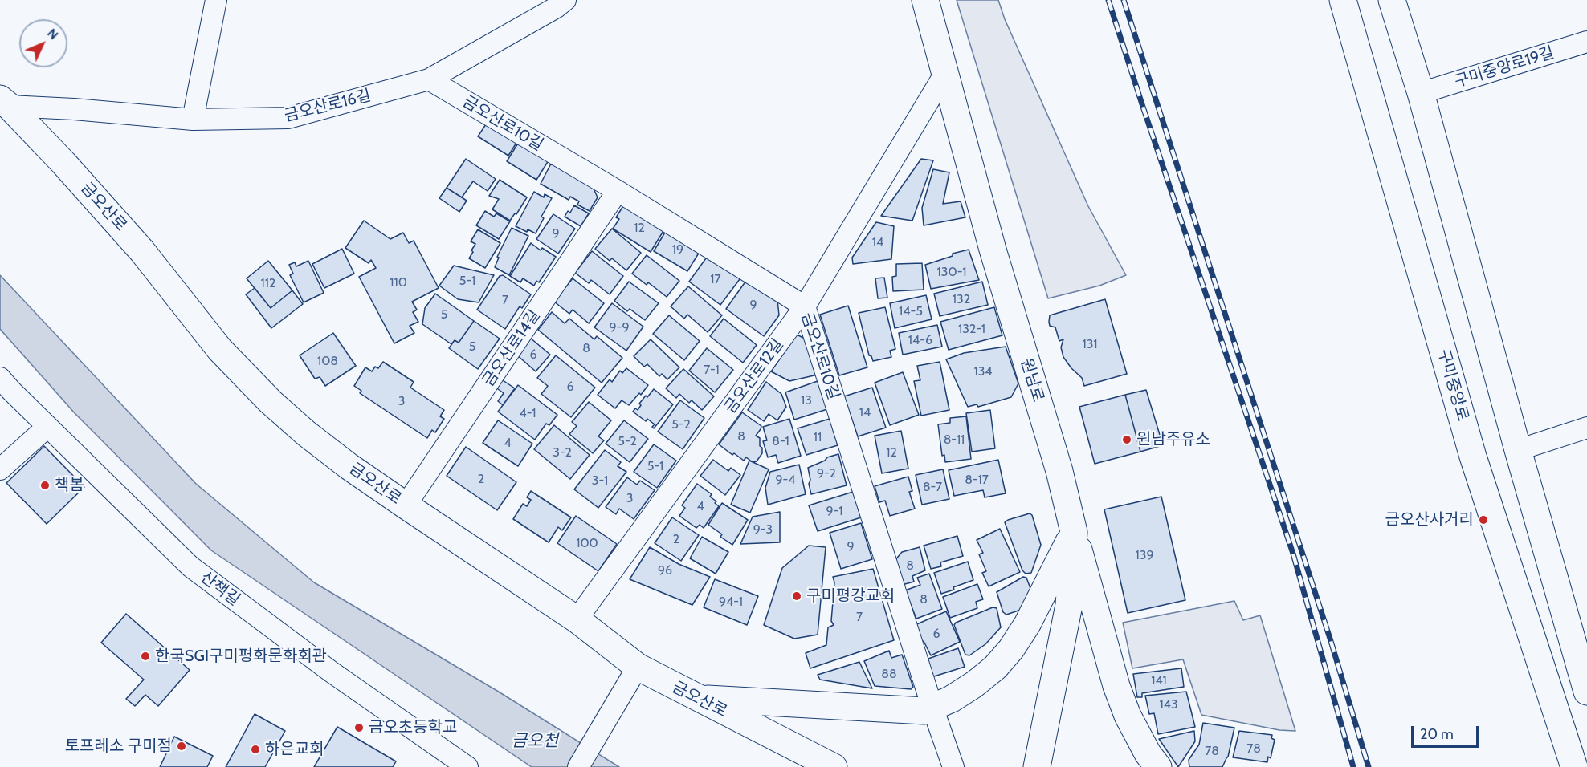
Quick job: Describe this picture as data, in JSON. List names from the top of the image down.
{
  "streets": {
    "street": [
      "구미중앙로19길",
      "금오산로16길",
      "금오산로10길",
      "금오산로",
      "금오산로14길",
      "금오산로12길",
      "원남로",
      "구미중앙로",
      "산책길"
    ]
  },
  "crossings": [
    ["금오산로16길", "금오산로10길"],
    ["금오산로16길", "금오산로"],
    ["금오산로10길", "금오산로14길"],
    ["금오산로10길", "금오산로12길"],
    ["금오산로", "금오산로14길"],
    ["금오산로", "금오산로12길"],
    ["금오산로12길", "원남로"]
  ],
  "water": ["금오천"],
  "places": [
    "원남주유소",
    "책봄",
    "금오산사거리",
    "구미평강교회",
    "한국SGI구미평화문화회관",
    "금오초등학교",
    "토프레소 구미점",
    "하은교회"
  ],
  "house_numbers": [
    "12",
    "9",
    "14",
    "19",
    "130-1",
    "17",
    "5-1",
    "110",
    "112",
    "132",
    "7",
    "9",
    "14-5",
    "5",
    "9-9",
    "132-1",
    "14-6",
    "131",
    "5",
    "8",
    "6",
    "108",
    "7-1",
    "134",
    "6",
    "13",
    "3",
    "14",
    "4-1",
    "5-2",
    "8",
    "11",
    "8-11",
    "5-2",
    "8-1",
    "4",
    "3-2",
    "12",
    "5-1",
    "9-2",
    "2",
    "9-4",
    "8-17",
    "3-1",
    "8-7",
    "3",
    "4",
    "9-1",
    "9-3",
    "2",
    "100",
    "9",
    "139",
    "8",
    "96",
    "8",
    "94-1",
    "7",
    "6",
    "88",
    "141",
    "143",
    "78",
    "78"
  ],
  "scale_bar": "20 m",
  "north": "top right"
}
